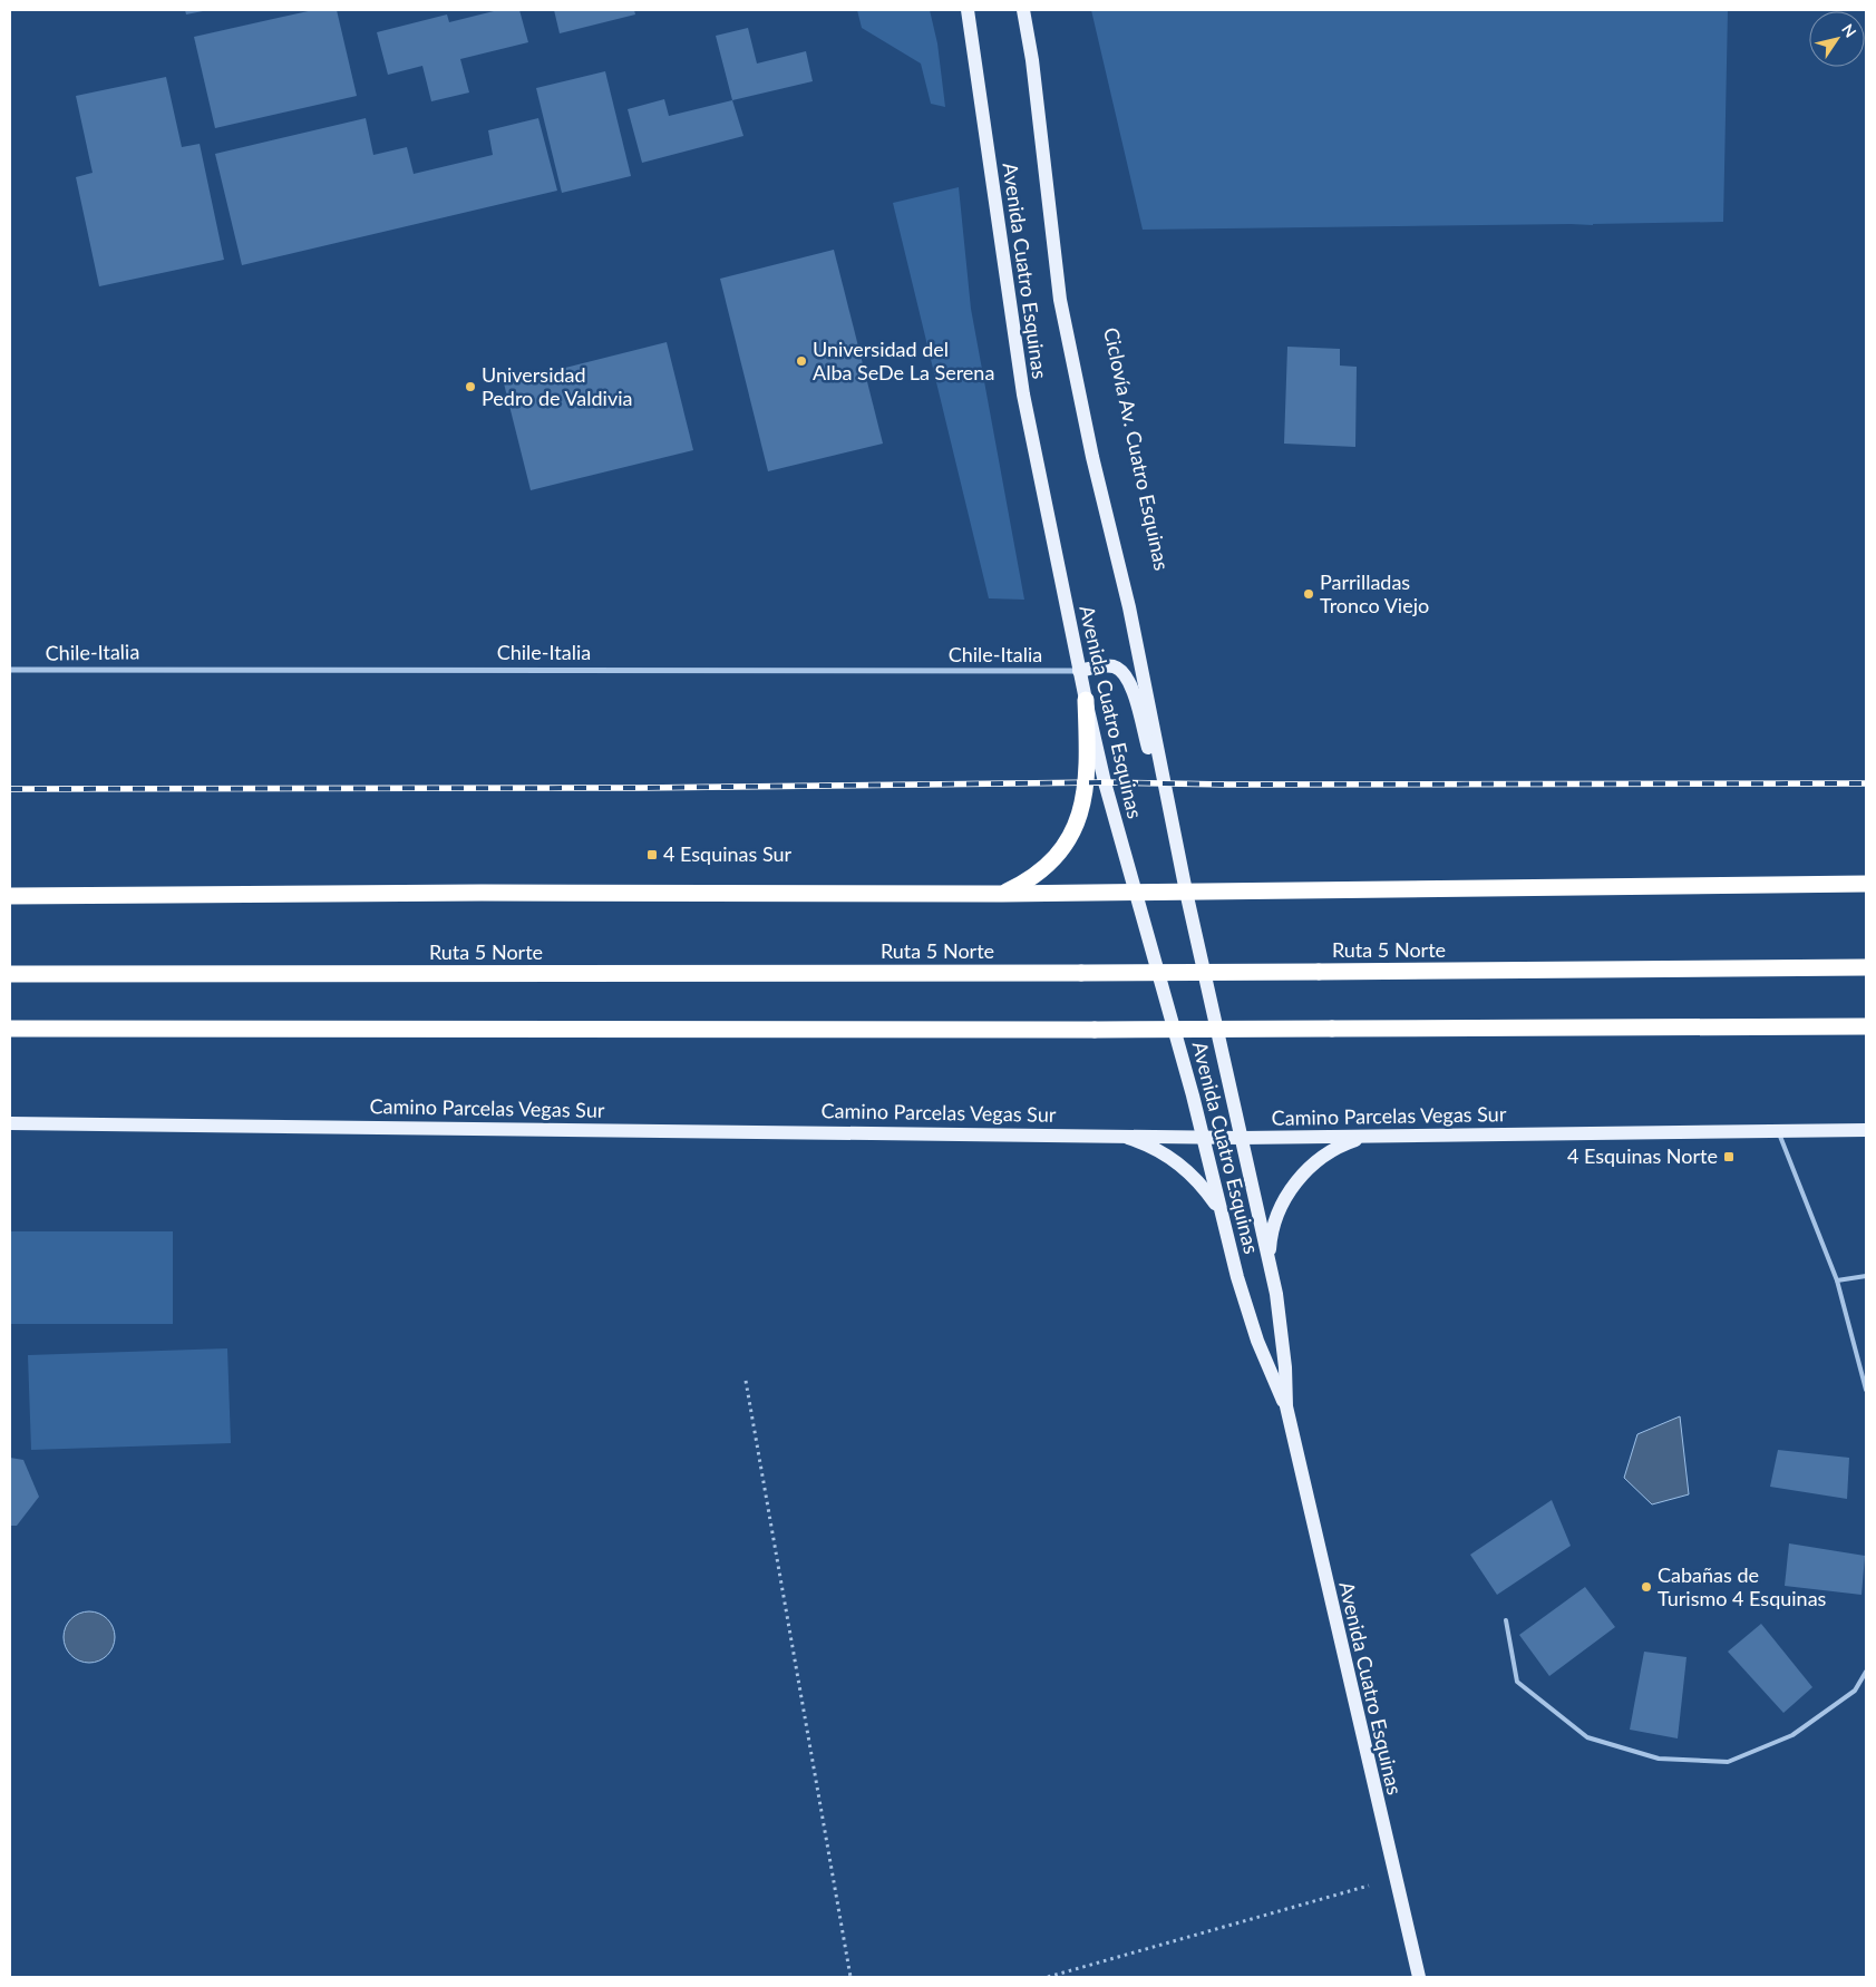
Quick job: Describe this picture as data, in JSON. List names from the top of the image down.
{
  "streets": {
    "highway": ["Ruta 5 Norte"],
    "main road": ["Avenida Cuatro Esquinas", "Camino Parcelas Vegas Sur"],
    "street": ["Chile-Italia"]
  },
  "crossings": [
    ["Avenida Cuatro Esquinas", "Chile-Italia"],
    ["Avenida Cuatro Esquinas", "Camino Parcelas Vegas Sur"]
  ],
  "places": {
    "other": [
      "Universidad del Alba SeDe La Serena",
      "Universidad Pedro de Valdivia",
      "Parrilladas Tronco Viejo",
      "Cabañas de Turismo 4 Esquinas"
    ],
    "transit": ["4 Esquinas Sur", "4 Esquinas Norte"]
  },
  "north": "top right"
}
